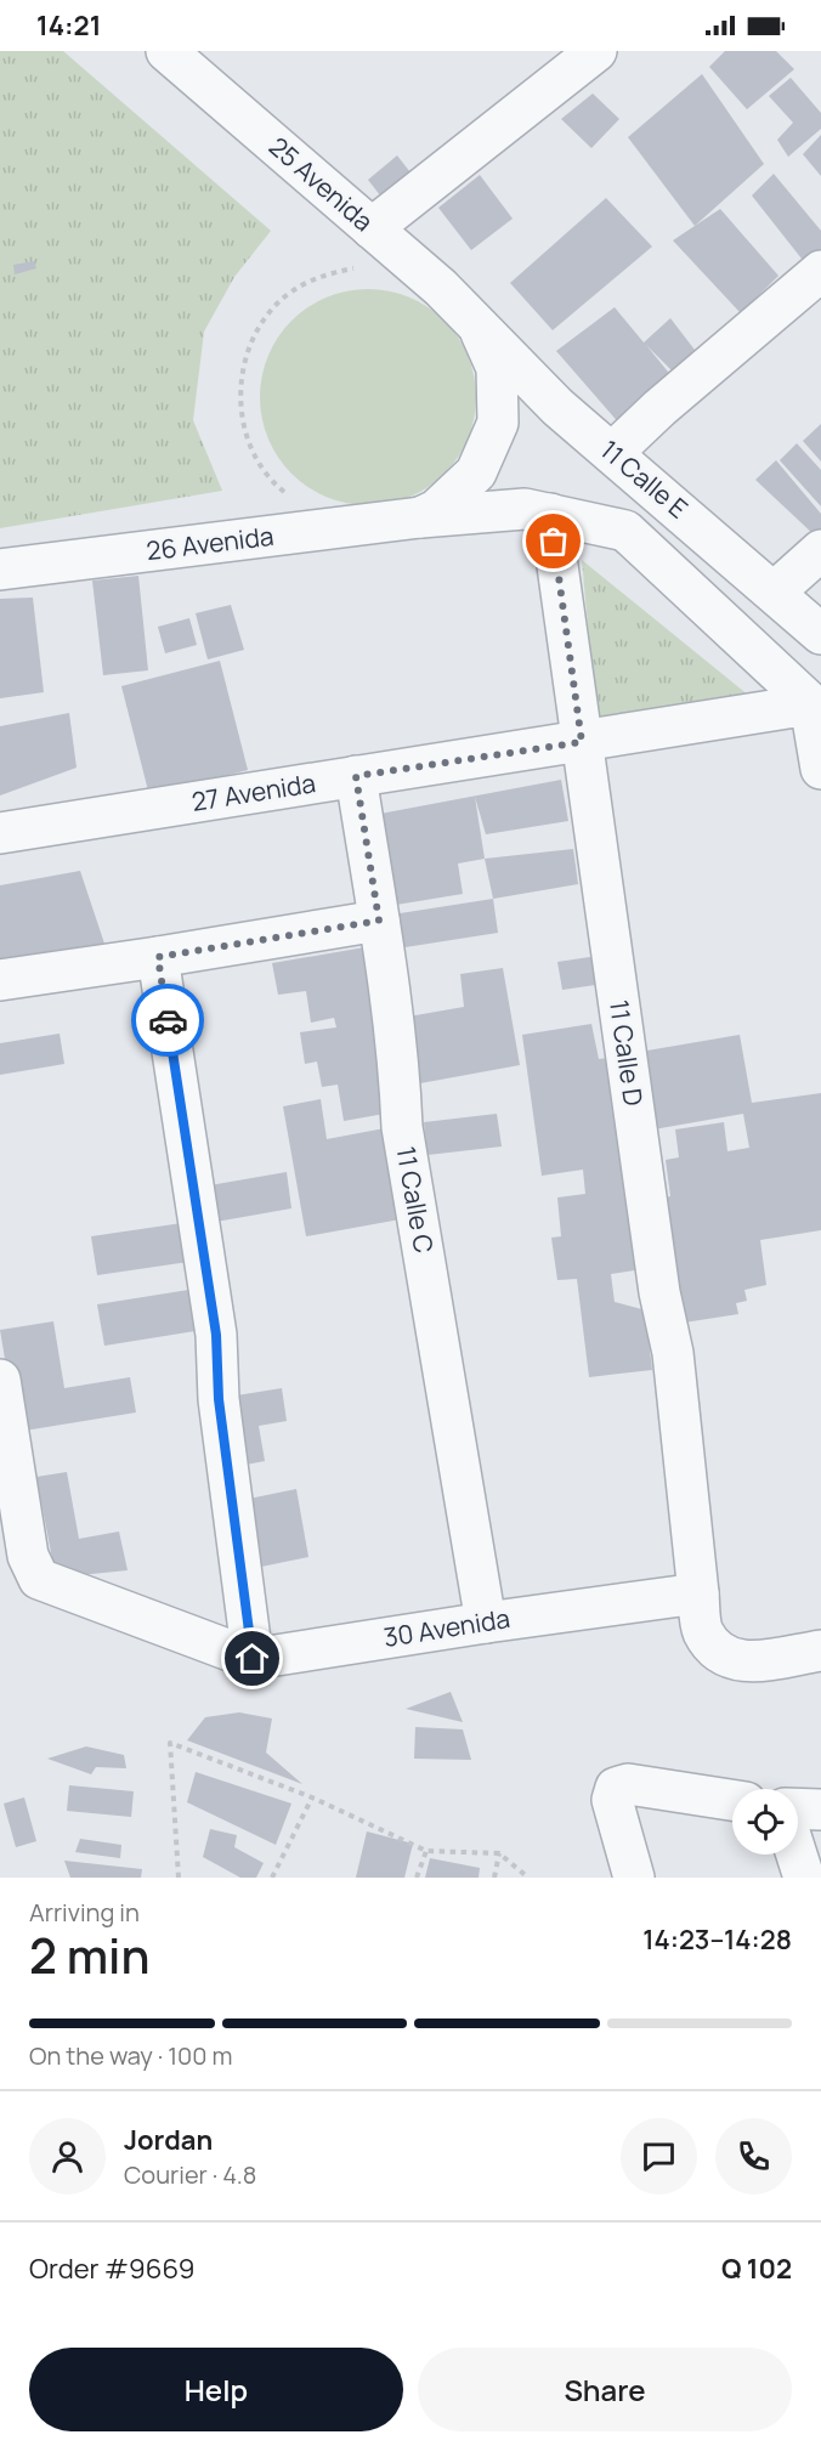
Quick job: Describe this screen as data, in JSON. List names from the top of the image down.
{
  "streets": {
    "street": [
      "25 Avenida",
      "11 Calle E",
      "26 Avenida",
      "27 Avenida",
      "11 Calle D",
      "11 Calle C",
      "30 Avenida"
    ]
  },
  "crossings": [
    ["25 Avenida", "11 Calle E"],
    ["11 Calle E", "26 Avenida"],
    ["11 Calle E", "27 Avenida"],
    ["11 Calle E", "11 Calle D"],
    ["27 Avenida", "11 Calle D"],
    ["27 Avenida", "11 Calle C"],
    ["11 Calle D", "30 Avenida"],
    ["11 Calle C", "30 Avenida"]
  ],
  "page": {
    "status": "14:21",
    "heading": ["2 min", "Arriving in", "14:23–14:28"],
    "panel": [
      "Jordan",
      "Courier · 4.8",
      "Order #9669",
      "Q 102"
    ],
    "bar": "On the way · 100 m",
    "buttons": ["Help", "Share"]
  }
}
